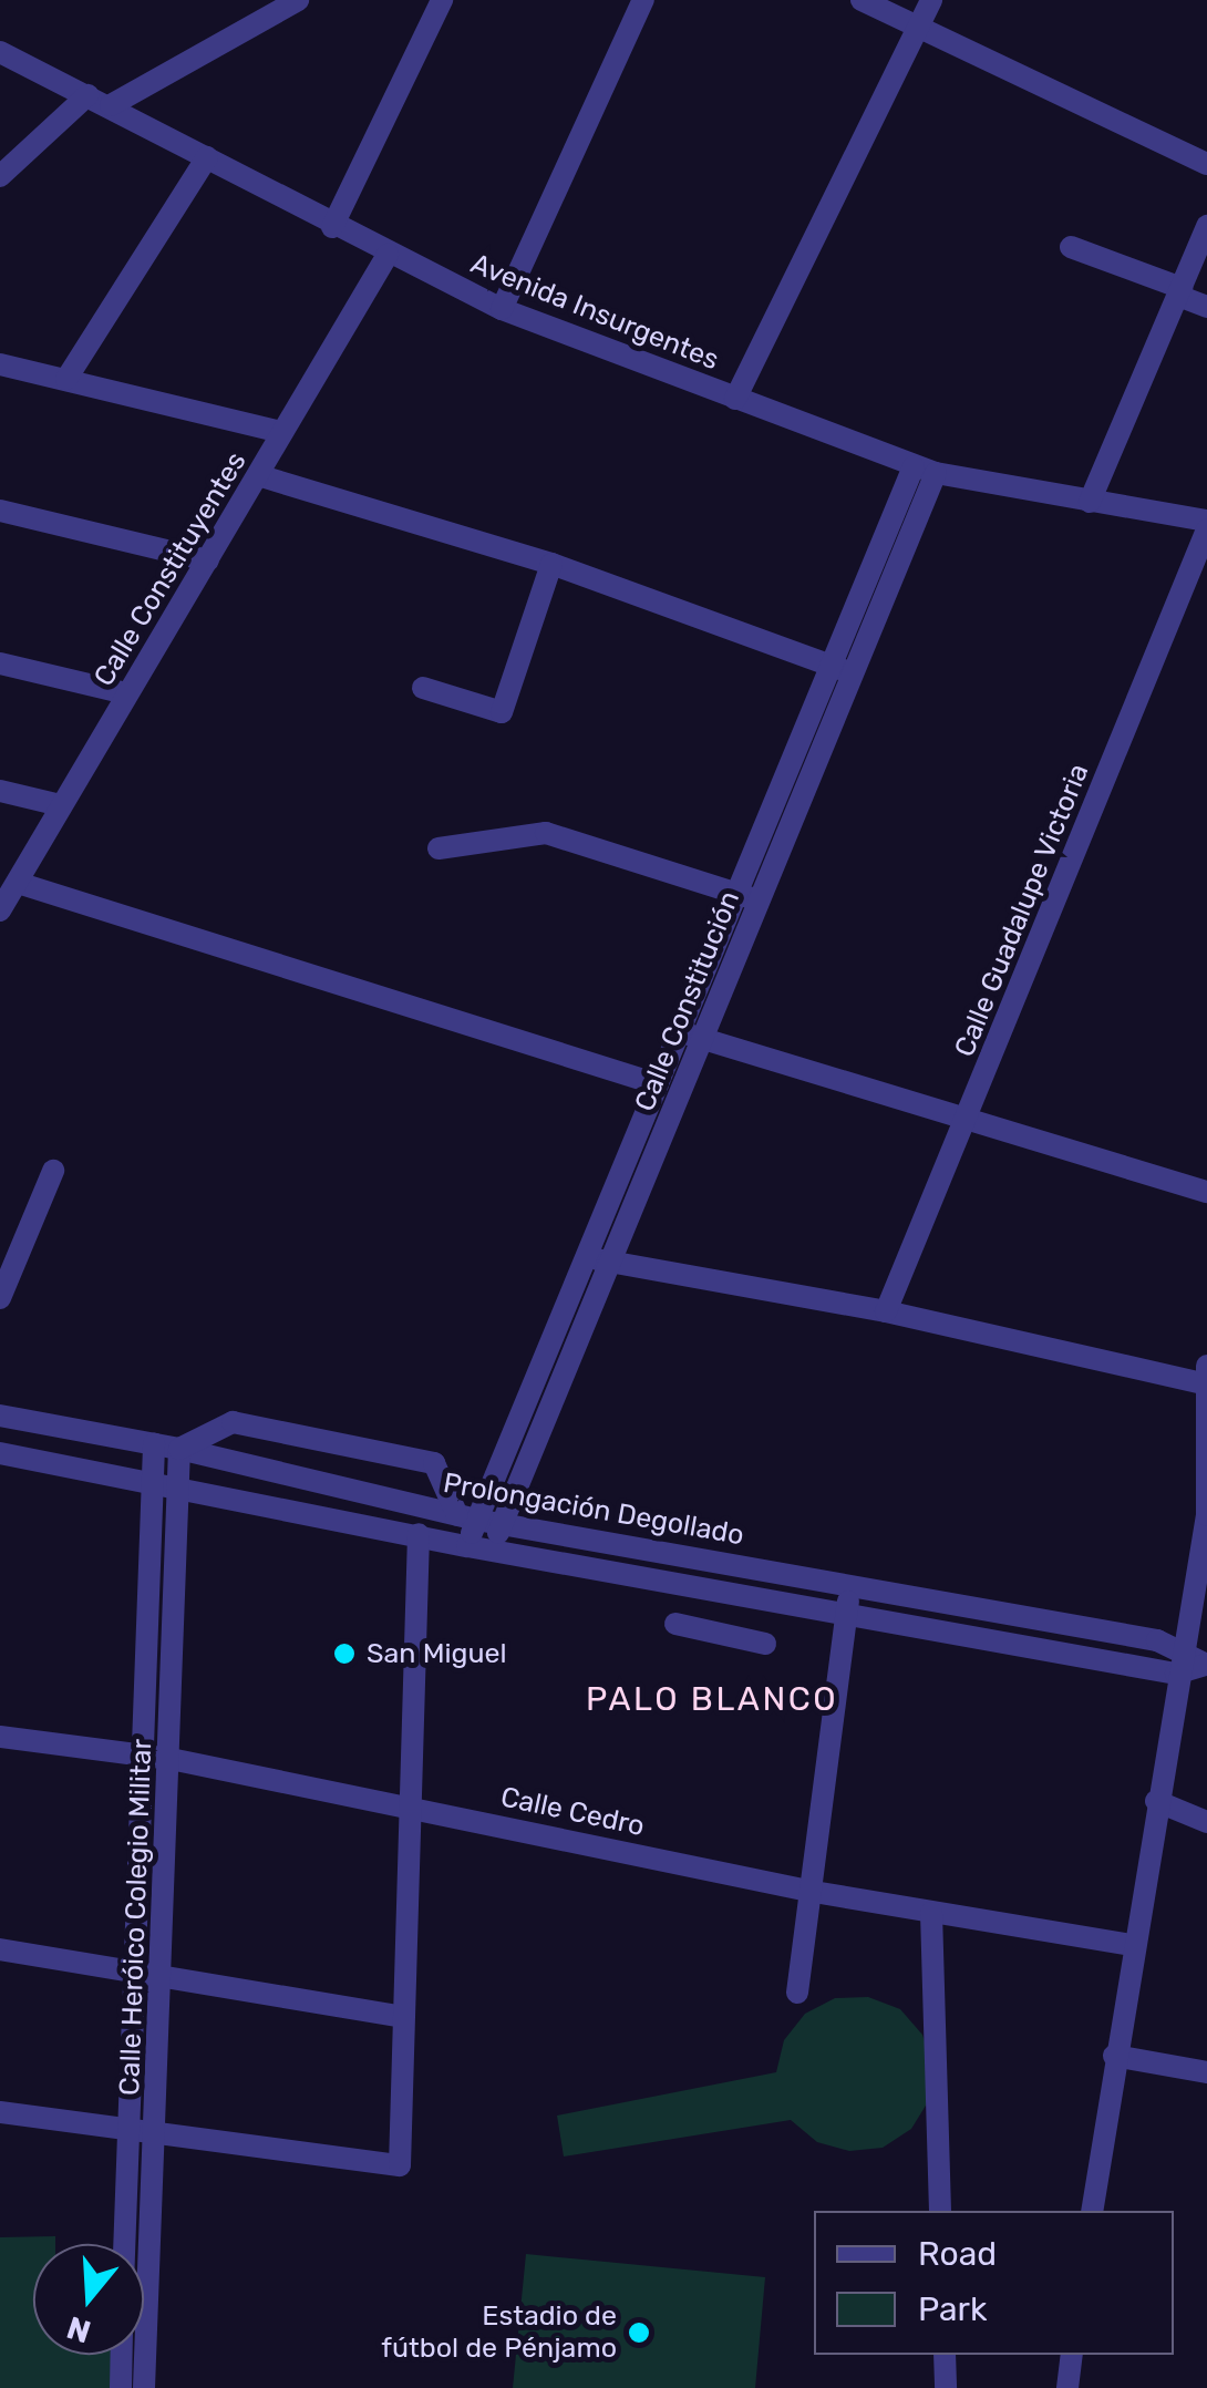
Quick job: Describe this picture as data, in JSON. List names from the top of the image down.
{
  "streets": {
    "street": [
      "Avenida Insurgentes",
      "Calle Constituyentes",
      "Calle Guadalupe Victoria",
      "Calle Constitución",
      "Prolongación Degollado",
      "Calle Cedro",
      "Calle Heróico Colegio Militar"
    ]
  },
  "crossings": [
    ["Avenida Insurgentes", "Calle Constituyentes"],
    ["Avenida Insurgentes", "Calle Constitución"],
    ["Calle Constituyentes", "Calle Constitución"],
    ["Calle Constitución", "Prolongación Degollado"],
    ["Prolongación Degollado", "Calle Heróico Colegio Militar"],
    ["Calle Cedro", "Calle Heróico Colegio Militar"]
  ],
  "districts": ["PALO BLANCO"],
  "places": ["San Miguel", "Estadio de fútbol de Pénjamo"],
  "legend": ["Road", "Park"],
  "north": "bottom"
}
